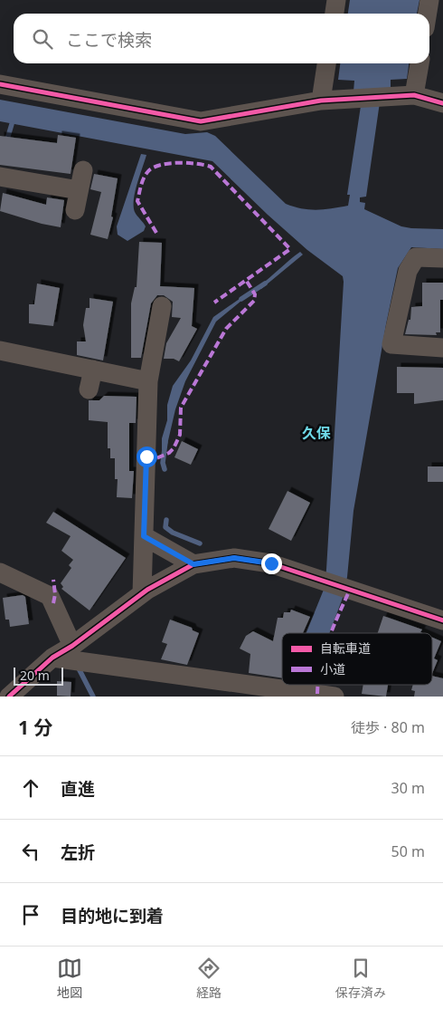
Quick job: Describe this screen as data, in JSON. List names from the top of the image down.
{
  "districts": ["久保"],
  "legend": ["自転車道", "小道"],
  "scale_bar": "20 m",
  "page": {
    "search": "ここで検索",
    "scale": "20 m",
    "heading": ["1 分", "徒歩 · 80 m"],
    "list": [
      ["直進", "30 m"],
      ["左折", "50 m"],
      "目的地に到着"
    ],
    "nav": ["地図", "経路", "保存済み"]
  }
}
